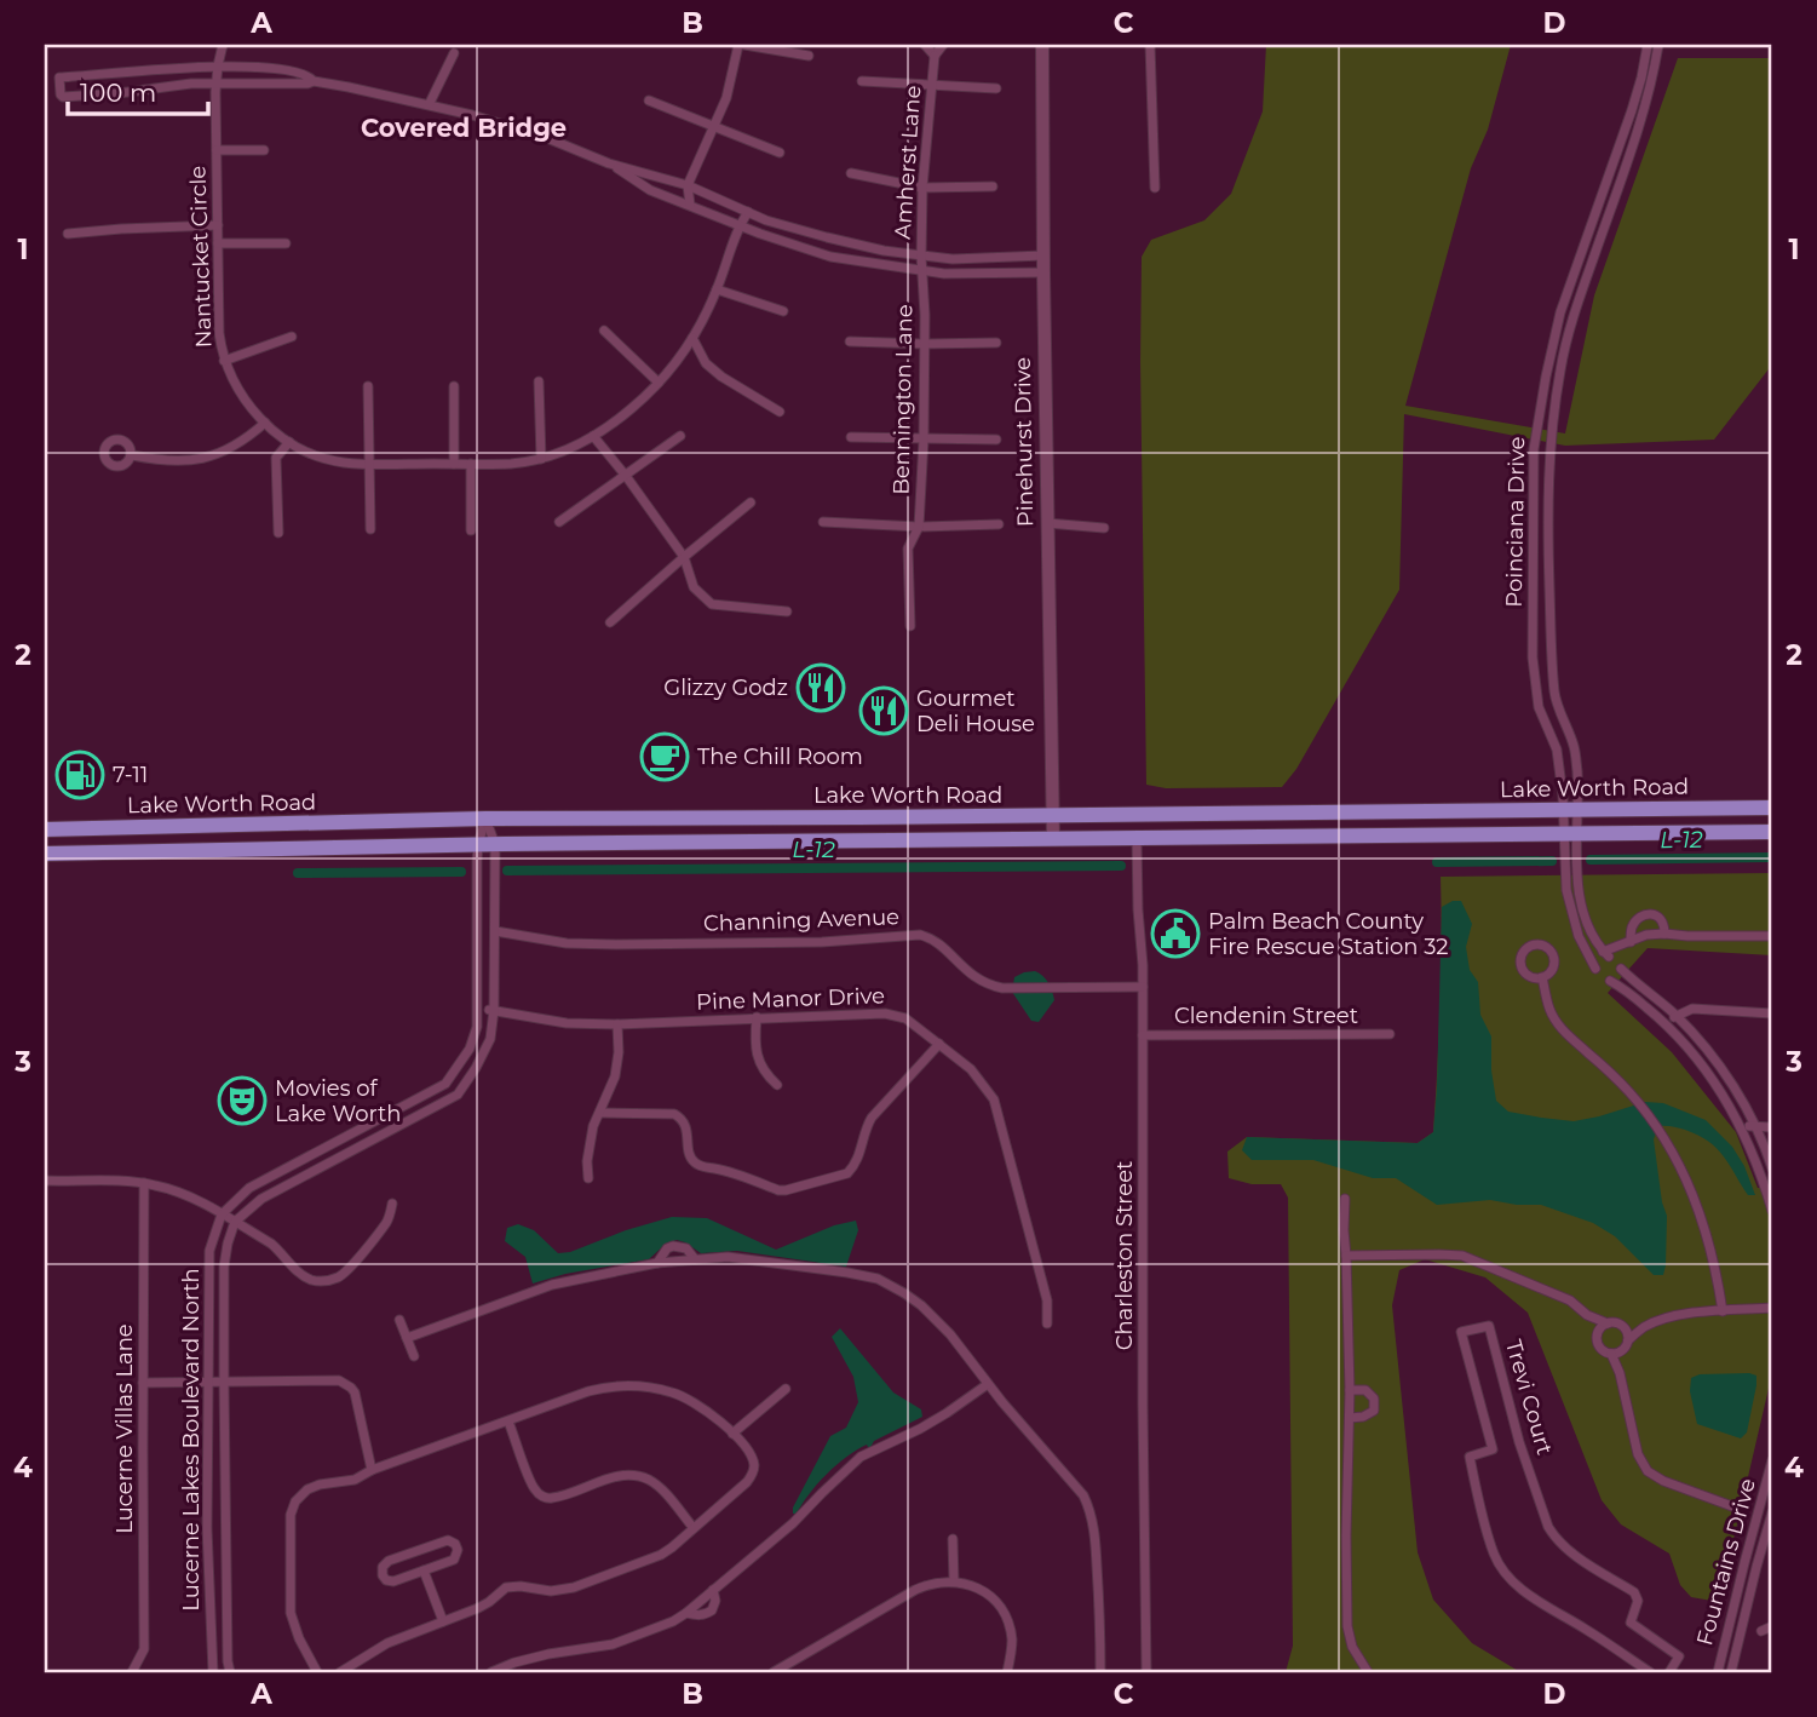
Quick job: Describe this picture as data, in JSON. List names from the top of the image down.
{
  "streets": {
    "main road": ["Lake Worth Road"],
    "street": [
      "Amherst Lane",
      "Nantucket Circle",
      "Bennington Lane",
      "Pinehurst Drive",
      "Poinciana Drive",
      "Channing Avenue",
      "Pine Manor Drive",
      "Clendenin Street",
      "Charleston Street",
      "Trevi Court",
      "Lucerne Villas Lane",
      "Lucerne Lakes Boulevard North",
      "Fountains Drive"
    ]
  },
  "crossings": [
    ["Amherst Lane", "Bennington Lane"],
    ["Pinehurst Drive", "Lake Worth Road"],
    ["Poinciana Drive", "Lake Worth Road"],
    ["Lake Worth Road", "Charleston Street"],
    ["Channing Avenue", "Charleston Street"],
    ["Clendenin Street", "Charleston Street"]
  ],
  "districts": ["Covered Bridge"],
  "water": ["L-12"],
  "places": {
    "restaurant": ["Glizzy Godz", "Gourmet Deli House"],
    "cafe": ["The Chill Room"],
    "fuel station": ["7-11"],
    "public building": ["Palm Beach County Fire Rescue Station 32"],
    "theatre": ["Movies of Lake Worth"]
  },
  "scale_bar": "100 m",
  "grid": {
    "columns": [
      "A",
      "B",
      "C",
      "D"
    ],
    "rows": [
      "1",
      "2",
      "3",
      "4"
    ]
  }
}
